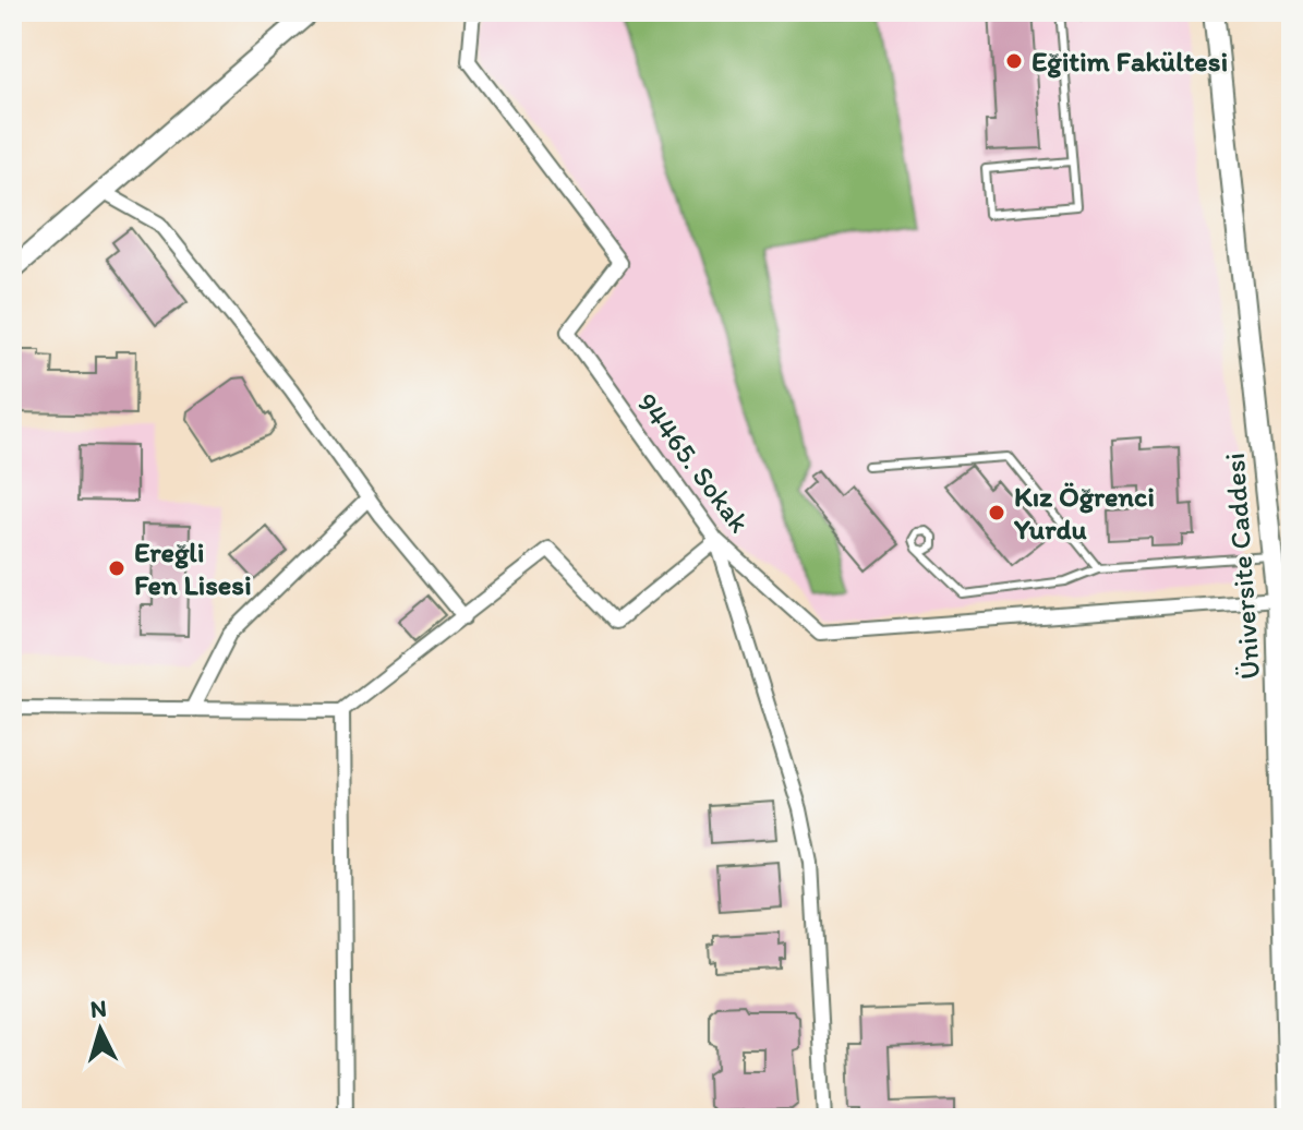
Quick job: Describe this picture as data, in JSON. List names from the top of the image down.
{
  "streets": {
    "street": ["94465. Sokak", "Üniversite Caddesi"]
  },
  "crossings": [
    ["94465. Sokak", "Üniversite Caddesi"]
  ],
  "places": ["Eğitim Fakültesi", "Kız Öğrenci Yurdu", "Ereğli Fen Lisesi"],
  "north": "top"
}
